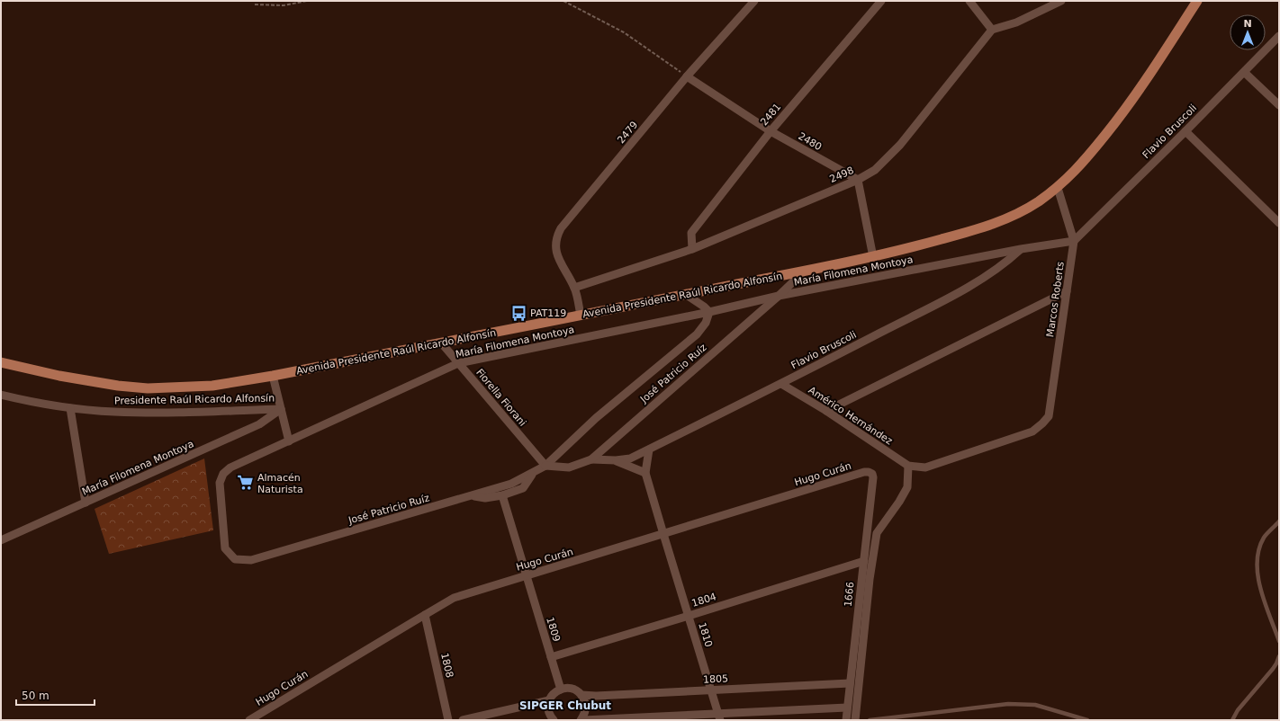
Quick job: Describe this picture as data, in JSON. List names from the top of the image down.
{
  "streets": {
    "main road": ["Avenida Presidente Raúl Ricardo Alfonsín"],
    "street": [
      "2481",
      "Flavio Bruscoli",
      "2479",
      "2480",
      "2498",
      "María Filomena Montoya",
      "Marcos Roberts",
      "José Patricio Ruíz",
      "Fiorella Fiorani",
      "Presidente Raúl Ricardo Alfonsín",
      "Américo Hernández",
      "Hugo Curán",
      "1666",
      "1804",
      "1809",
      "1810",
      "1808",
      "1805"
    ]
  },
  "crossings": [
    ["2481", "2480"],
    ["2481", "2498"],
    ["Flavio Bruscoli", "María Filomena Montoya"],
    ["Flavio Bruscoli", "Marcos Roberts"],
    ["Flavio Bruscoli", "Américo Hernández"],
    ["2479", "2480"],
    ["2479", "2498"],
    ["2479", "Avenida Presidente Raúl Ricardo Alfonsín"],
    ["2480", "2498"],
    ["María Filomena Montoya", "Marcos Roberts"],
    ["María Filomena Montoya", "José Patricio Ruíz"],
    ["María Filomena Montoya", "Fiorella Fiorani"],
    ["María Filomena Montoya", "Presidente Raúl Ricardo Alfonsín"],
    ["Avenida Presidente Raúl Ricardo Alfonsín", "Marcos Roberts"],
    ["Avenida Presidente Raúl Ricardo Alfonsín", "José Patricio Ruíz"],
    ["Avenida Presidente Raúl Ricardo Alfonsín", "Fiorella Fiorani"],
    ["Marcos Roberts", "Américo Hernández"],
    ["José Patricio Ruíz", "Fiorella Fiorani"],
    ["Hugo Curán", "1666"],
    ["Hugo Curán", "1809"],
    ["Hugo Curán", "1810"],
    ["Hugo Curán", "1808"],
    ["1666", "1804"],
    ["1666", "1805"],
    ["1804", "1809"],
    ["1804", "1810"],
    ["1809", "1805"],
    ["1810", "1805"]
  ],
  "districts": ["SIPGER Chubut"],
  "places": {
    "bus stop": ["PAT119"],
    "supermarket": ["Almacén Naturista"]
  },
  "scale_bar": "50 m",
  "north": "top"
}
